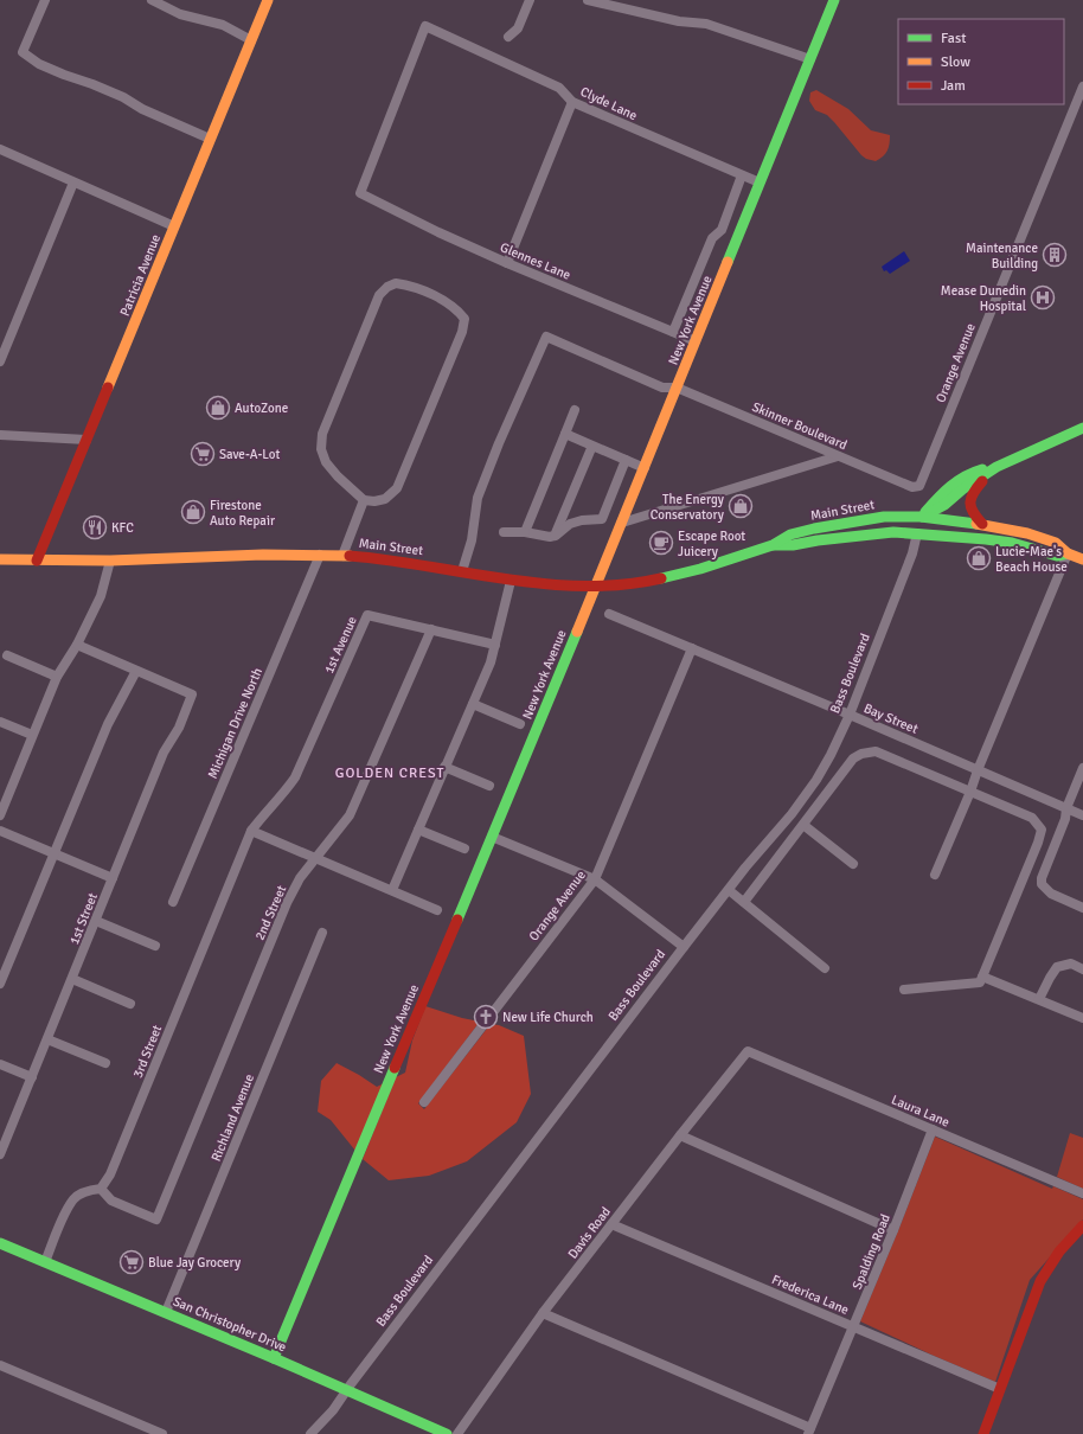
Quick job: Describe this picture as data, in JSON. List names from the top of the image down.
{
  "streets": {
    "street": [
      "Clyde Lane",
      "Glennes Lane",
      "Patricia Avenue",
      "New York Avenue",
      "Orange Avenue",
      "Skinner Boulevard",
      "Main Street",
      "1st Avenue",
      "Bass Boulevard",
      "Bay Street",
      "Michigan Drive North",
      "2nd Street",
      "1st Street",
      "3rd Street",
      "Laura Lane",
      "Richland Avenue",
      "Davis Road",
      "Spalding Road",
      "Frederica Lane",
      "San Christopher Drive"
    ]
  },
  "crossings": [
    ["Clyde Lane", "Glennes Lane"],
    ["Clyde Lane", "New York Avenue"],
    ["Glennes Lane", "New York Avenue"],
    ["Patricia Avenue", "Main Street"],
    ["New York Avenue", "Skinner Boulevard"],
    ["New York Avenue", "Main Street"],
    ["New York Avenue", "San Christopher Drive"],
    ["Orange Avenue", "Skinner Boulevard"],
    ["Orange Avenue", "Bay Street"],
    ["Skinner Boulevard", "Main Street"],
    ["Main Street", "Bass Boulevard"],
    ["Main Street", "Michigan Drive North"],
    ["1st Avenue", "2nd Street"],
    ["1st Avenue", "3rd Street"],
    ["Bass Boulevard", "Bay Street"],
    ["Bass Boulevard", "San Christopher Drive"],
    ["2nd Street", "3rd Street"],
    ["Laura Lane", "Davis Road"],
    ["Laura Lane", "Spalding Road"],
    ["Richland Avenue", "San Christopher Drive"],
    ["Davis Road", "Frederica Lane"],
    ["Spalding Road", "Frederica Lane"]
  ],
  "districts": ["GOLDEN CREST"],
  "places": {
    "building": ["Maintenance Building"],
    "hospital": ["Mease Dunedin Hospital"],
    "shop": [
      "AutoZone",
      "The Energy Conservatory",
      "Firestone Auto Repair",
      "Lucie-Mae's Beach House"
    ],
    "supermarket": ["Save-A-Lot", "Blue Jay Grocery"],
    "restaurant": ["KFC"],
    "cafe": ["Escape Root Juicery"],
    "church": ["New Life Church"]
  },
  "legend": ["Fast", "Slow", "Jam"]
}
